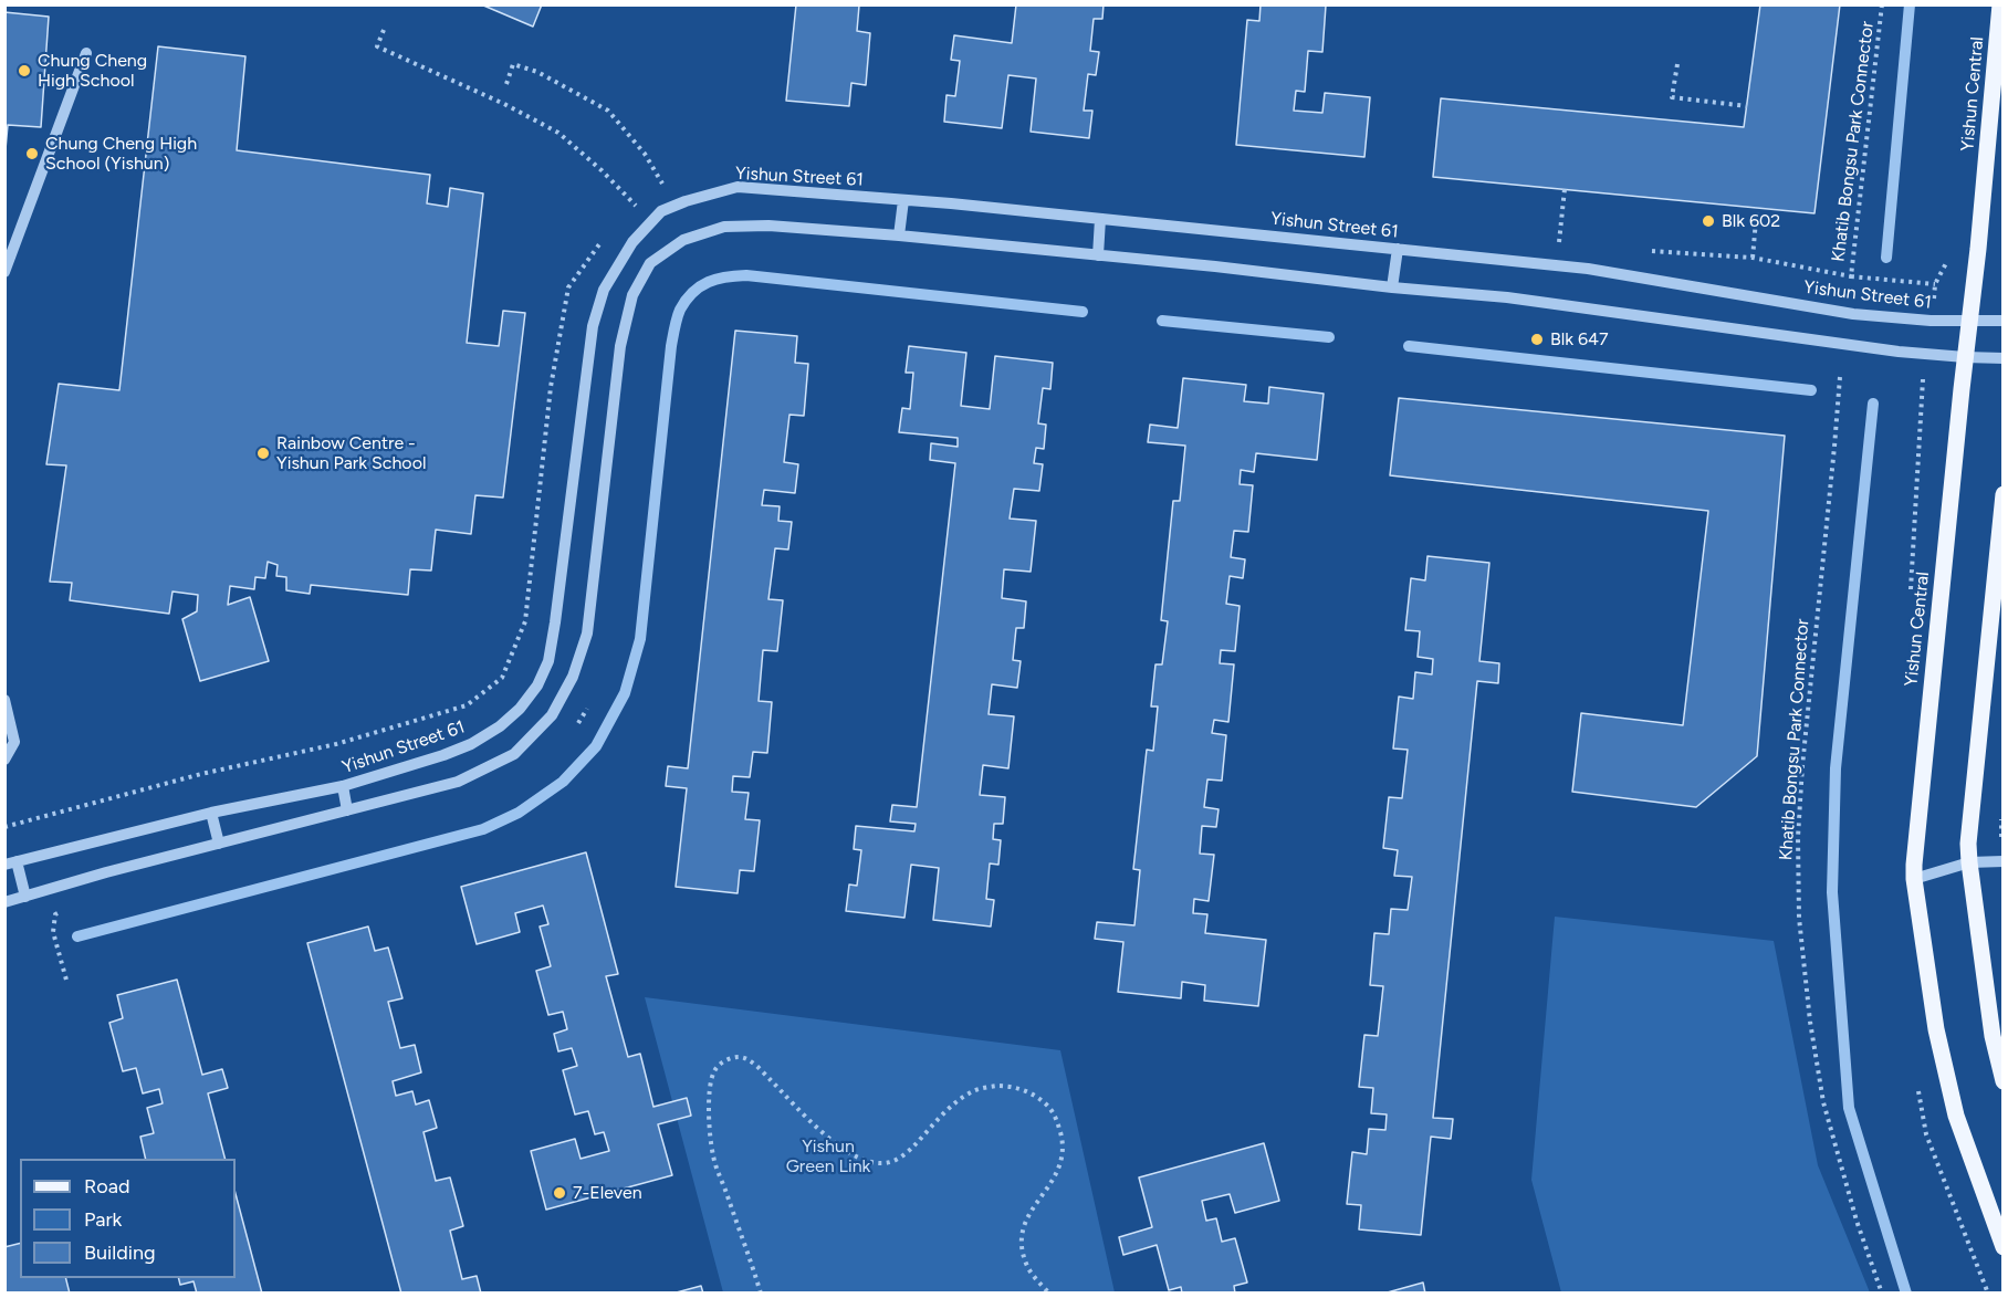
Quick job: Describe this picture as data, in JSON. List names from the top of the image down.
{
  "streets": {
    "main road": ["Yishun Central"],
    "street": ["Yishun Street 61"],
    "path": ["Khatib Bongsu Park Connector"]
  },
  "crossings": [
    ["Yishun Central", "Yishun Street 61"]
  ],
  "parks": ["Yishun Green Link"],
  "places": [
    "Chung Cheng High School",
    "Chung Cheng High School (Yishun)",
    "Blk 602",
    "Blk 647",
    "Rainbow Centre - Yishun Park School",
    "7-Eleven"
  ],
  "legend": ["Road", "Park", "Building"]
}
